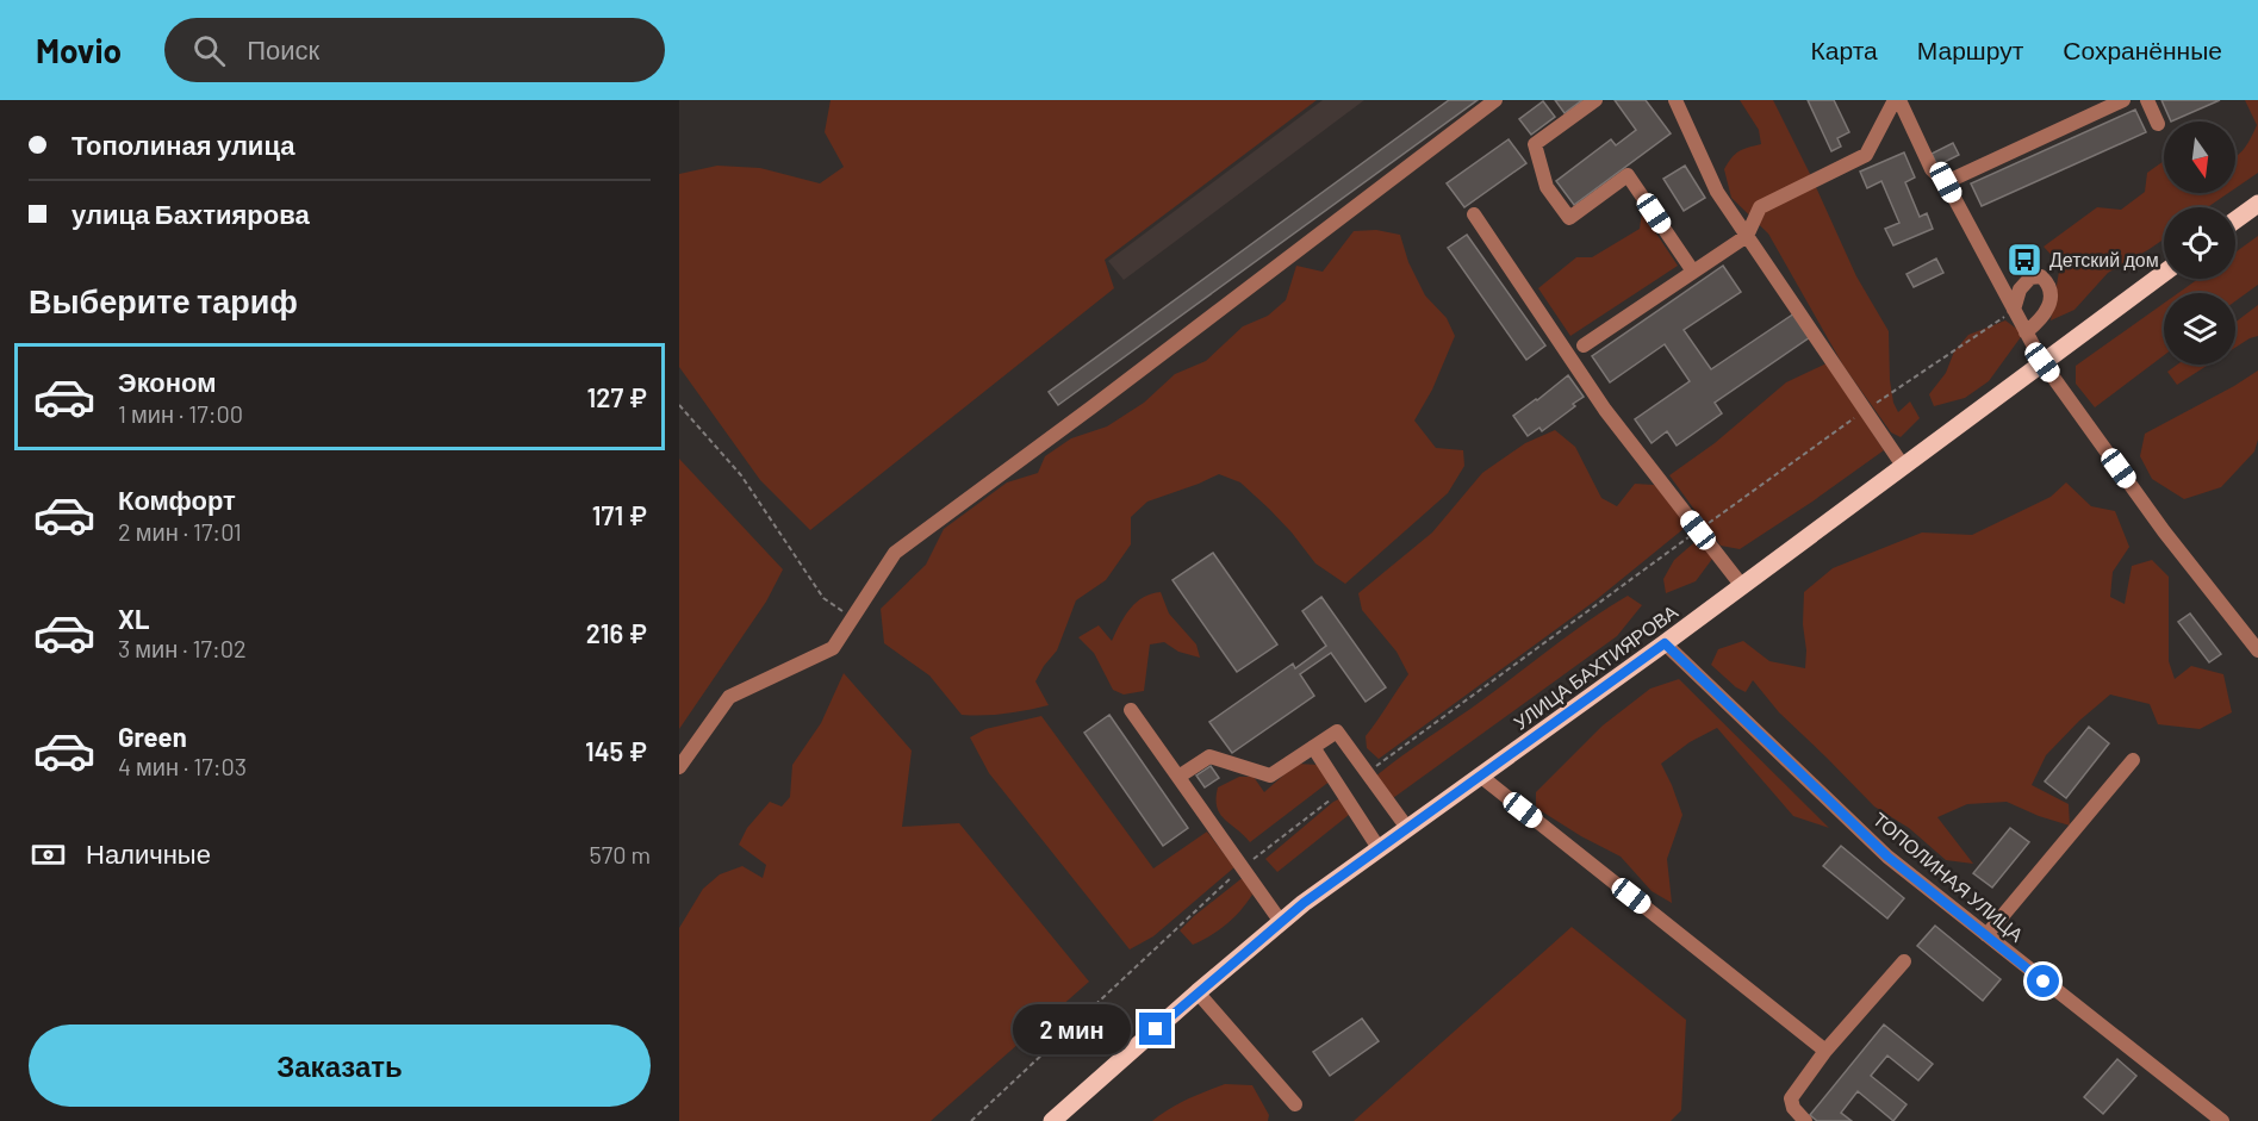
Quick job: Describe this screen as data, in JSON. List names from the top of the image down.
{
  "streets": {
    "main road": ["УЛИЦА БАХТИЯРОВА"],
    "street": ["ТОПОЛИНАЯ УЛИЦА"]
  },
  "crossings": [
    ["УЛИЦА БАХТИЯРОВА", "ТОПОЛИНАЯ УЛИЦА"]
  ],
  "places": {
    "bus stop": ["Детский дом"]
  },
  "north": "bottom",
  "page": {
    "header": "Movio",
    "search": "Поиск",
    "nav": ["Карта", "Маршрут", "Сохранённые"],
    "banner": ["Тополиная улица", "улица Бахтиярова"],
    "heading": "Выберите тариф",
    "list": [
      {
        "name": "Эконом",
        "note": "1 мин · 17:00",
        "value": "127 ₽"
      },
      {
        "name": "Комфорт",
        "note": "2 мин · 17:01",
        "value": "171 ₽"
      },
      {
        "name": "XL",
        "note": "3 мин · 17:02",
        "value": "216 ₽"
      },
      {
        "name": "Green",
        "note": "4 мин · 17:03",
        "value": "145 ₽"
      }
    ],
    "pay": ["Наличные", "570 m"],
    "bubble": "2 мин",
    "buttons": "Заказать"
  }
}
